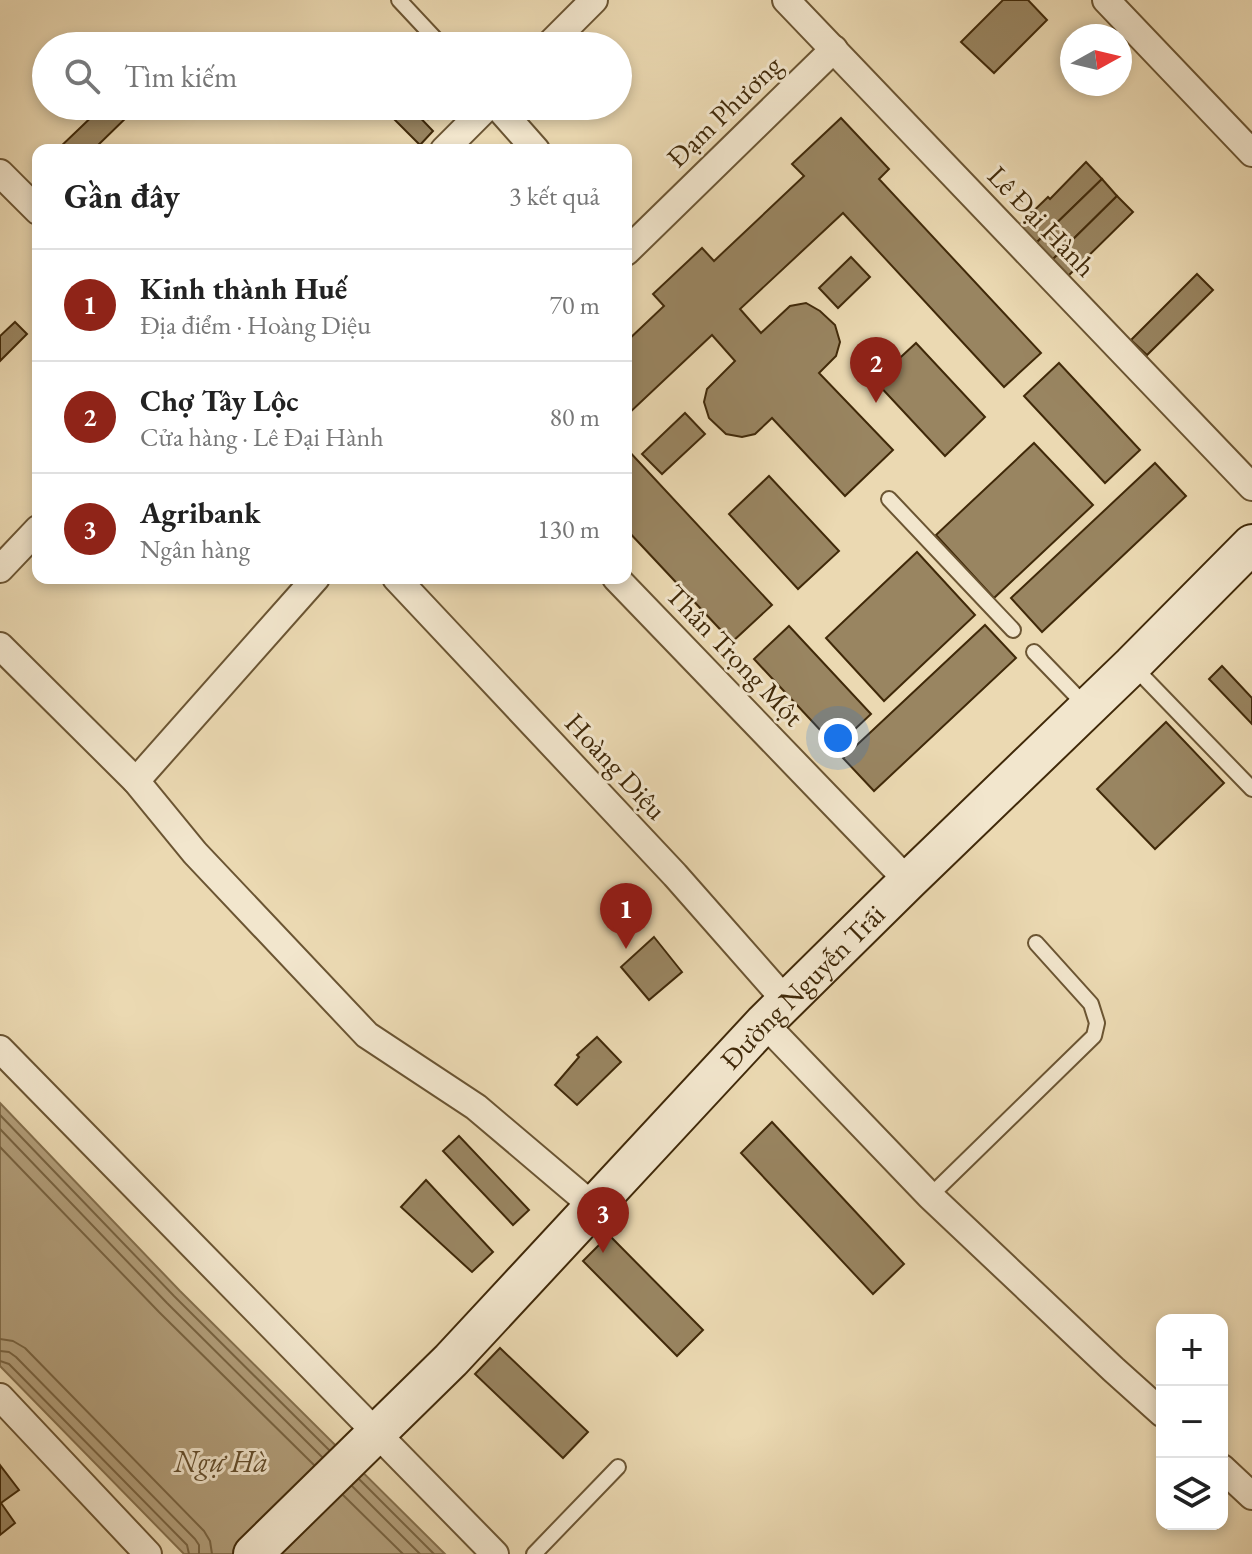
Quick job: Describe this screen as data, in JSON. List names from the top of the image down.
{
  "streets": {
    "main road": ["Đường Nguyễn Trãi"],
    "street": [
      "Đạm Phương",
      "Lê Đại Hành",
      "Thân Trọng Một",
      "Hoàng Diệu"
    ]
  },
  "crossings": [
    ["Đạm Phương", "Lê Đại Hành"],
    ["Thân Trọng Một", "Đường Nguyễn Trãi"],
    ["Hoàng Diệu", "Đường Nguyễn Trãi"]
  ],
  "water": ["Ngự Hà"],
  "north": "right",
  "page": {
    "search": "Tìm kiếm",
    "heading": ["Gần đây", "3 kết quả"],
    "list": [
      {
        "mark": "1",
        "name": "Kinh thành Huế",
        "note": "Địa điểm · Hoàng Diệu",
        "value": "70 m"
      },
      {
        "mark": "2",
        "name": "Chợ Tây Lộc",
        "note": "Cửa hàng · Lê Đại Hành",
        "value": "80 m"
      },
      {
        "mark": "3",
        "name": "Agribank",
        "note": "Ngân hàng",
        "value": "130 m"
      }
    ],
    "pins": ["2", "1", "3"],
    "map_buttons": ["+", "−"]
  }
}
